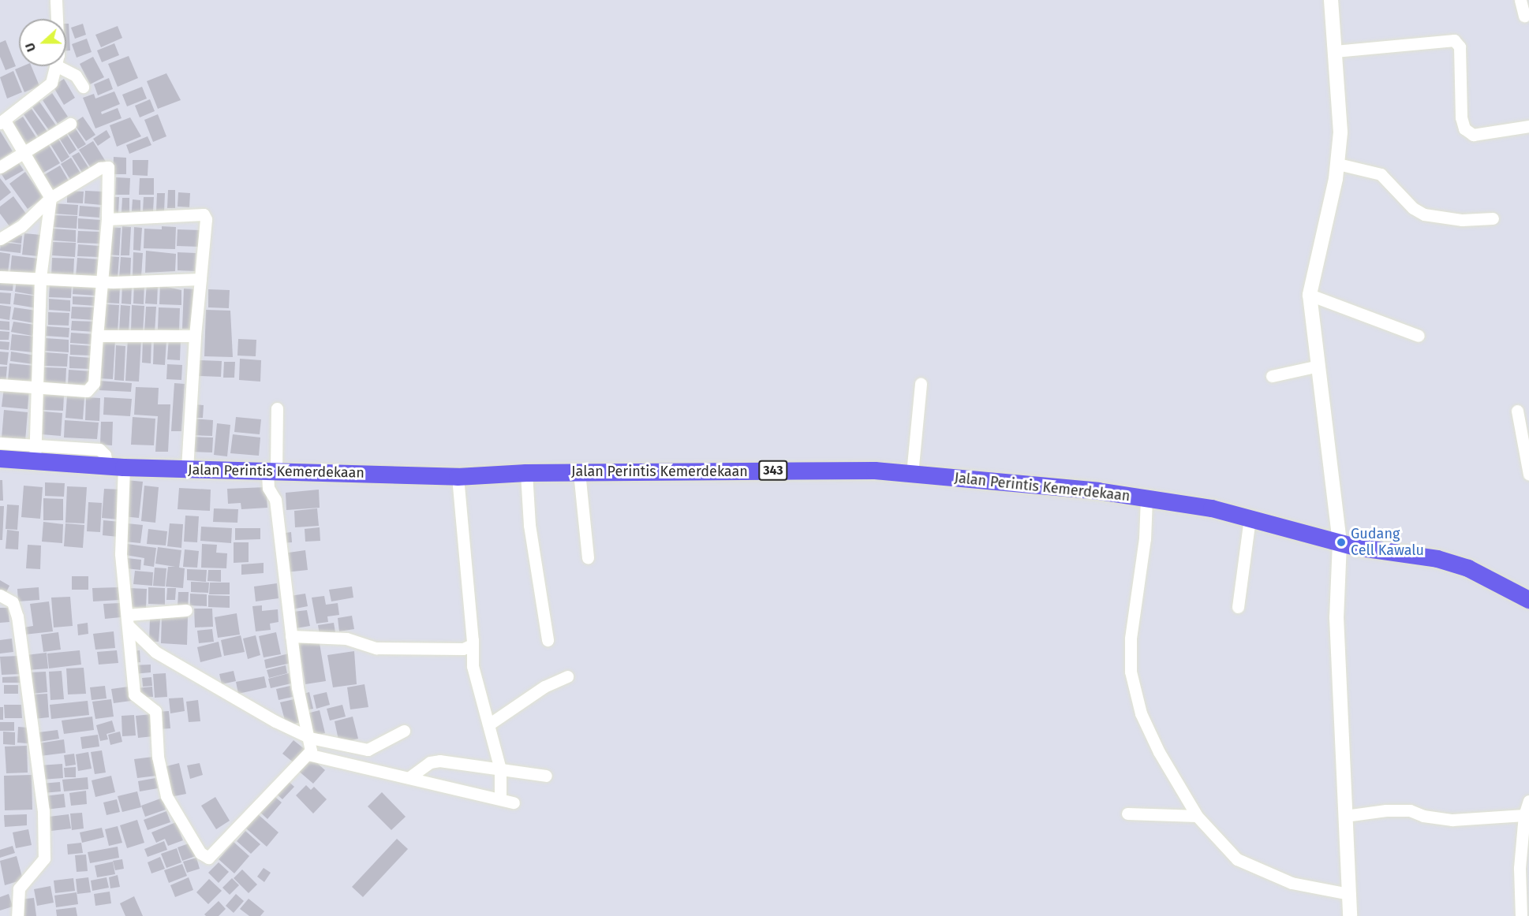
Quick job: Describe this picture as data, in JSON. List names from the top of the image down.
{
  "streets": {
    "main road": ["343", "Jalan Perintis Kemerdekaan"]
  },
  "places": ["Gudang Cell Kawalu"],
  "north": "left"
}
